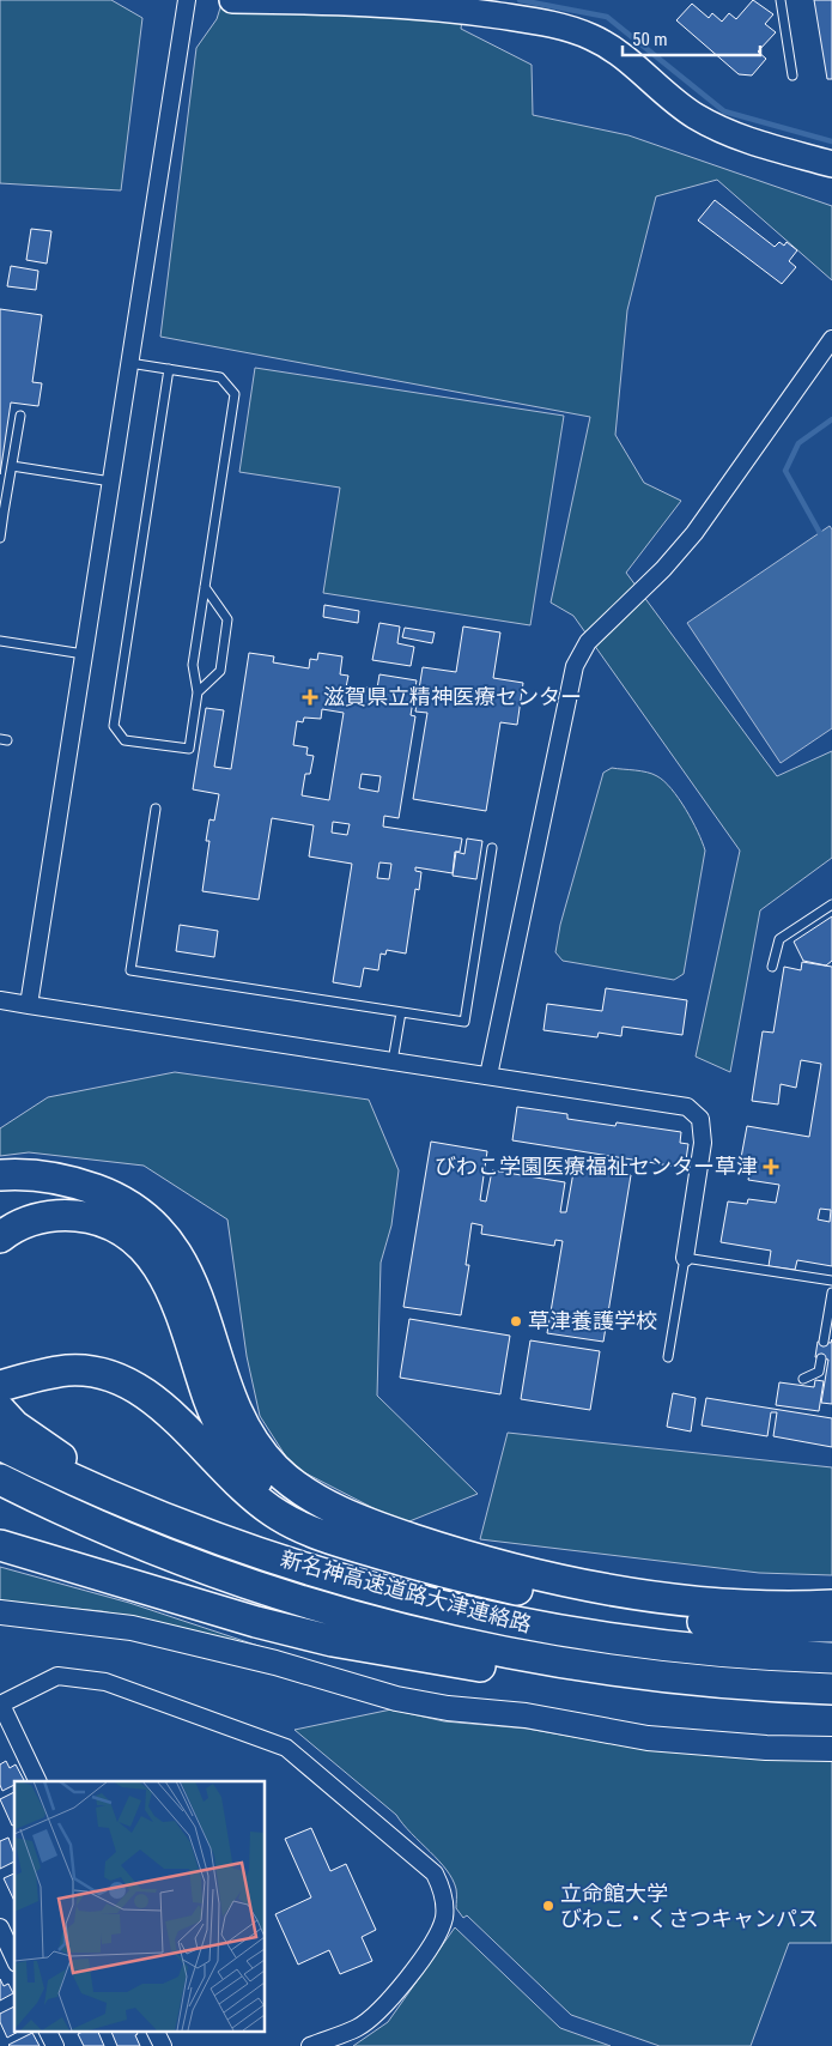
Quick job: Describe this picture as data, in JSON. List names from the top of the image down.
{
  "streets": {
    "highway": ["新名神高速道路大津連絡路"]
  },
  "places": {
    "health": ["滋賀県立精神医療センター", "びわこ学園医療福祉センター草津"],
    "other": ["草津養護学校", "立命館大学 びわこ・くさつキャンパス"]
  },
  "scale_bar": "50 m"
}
